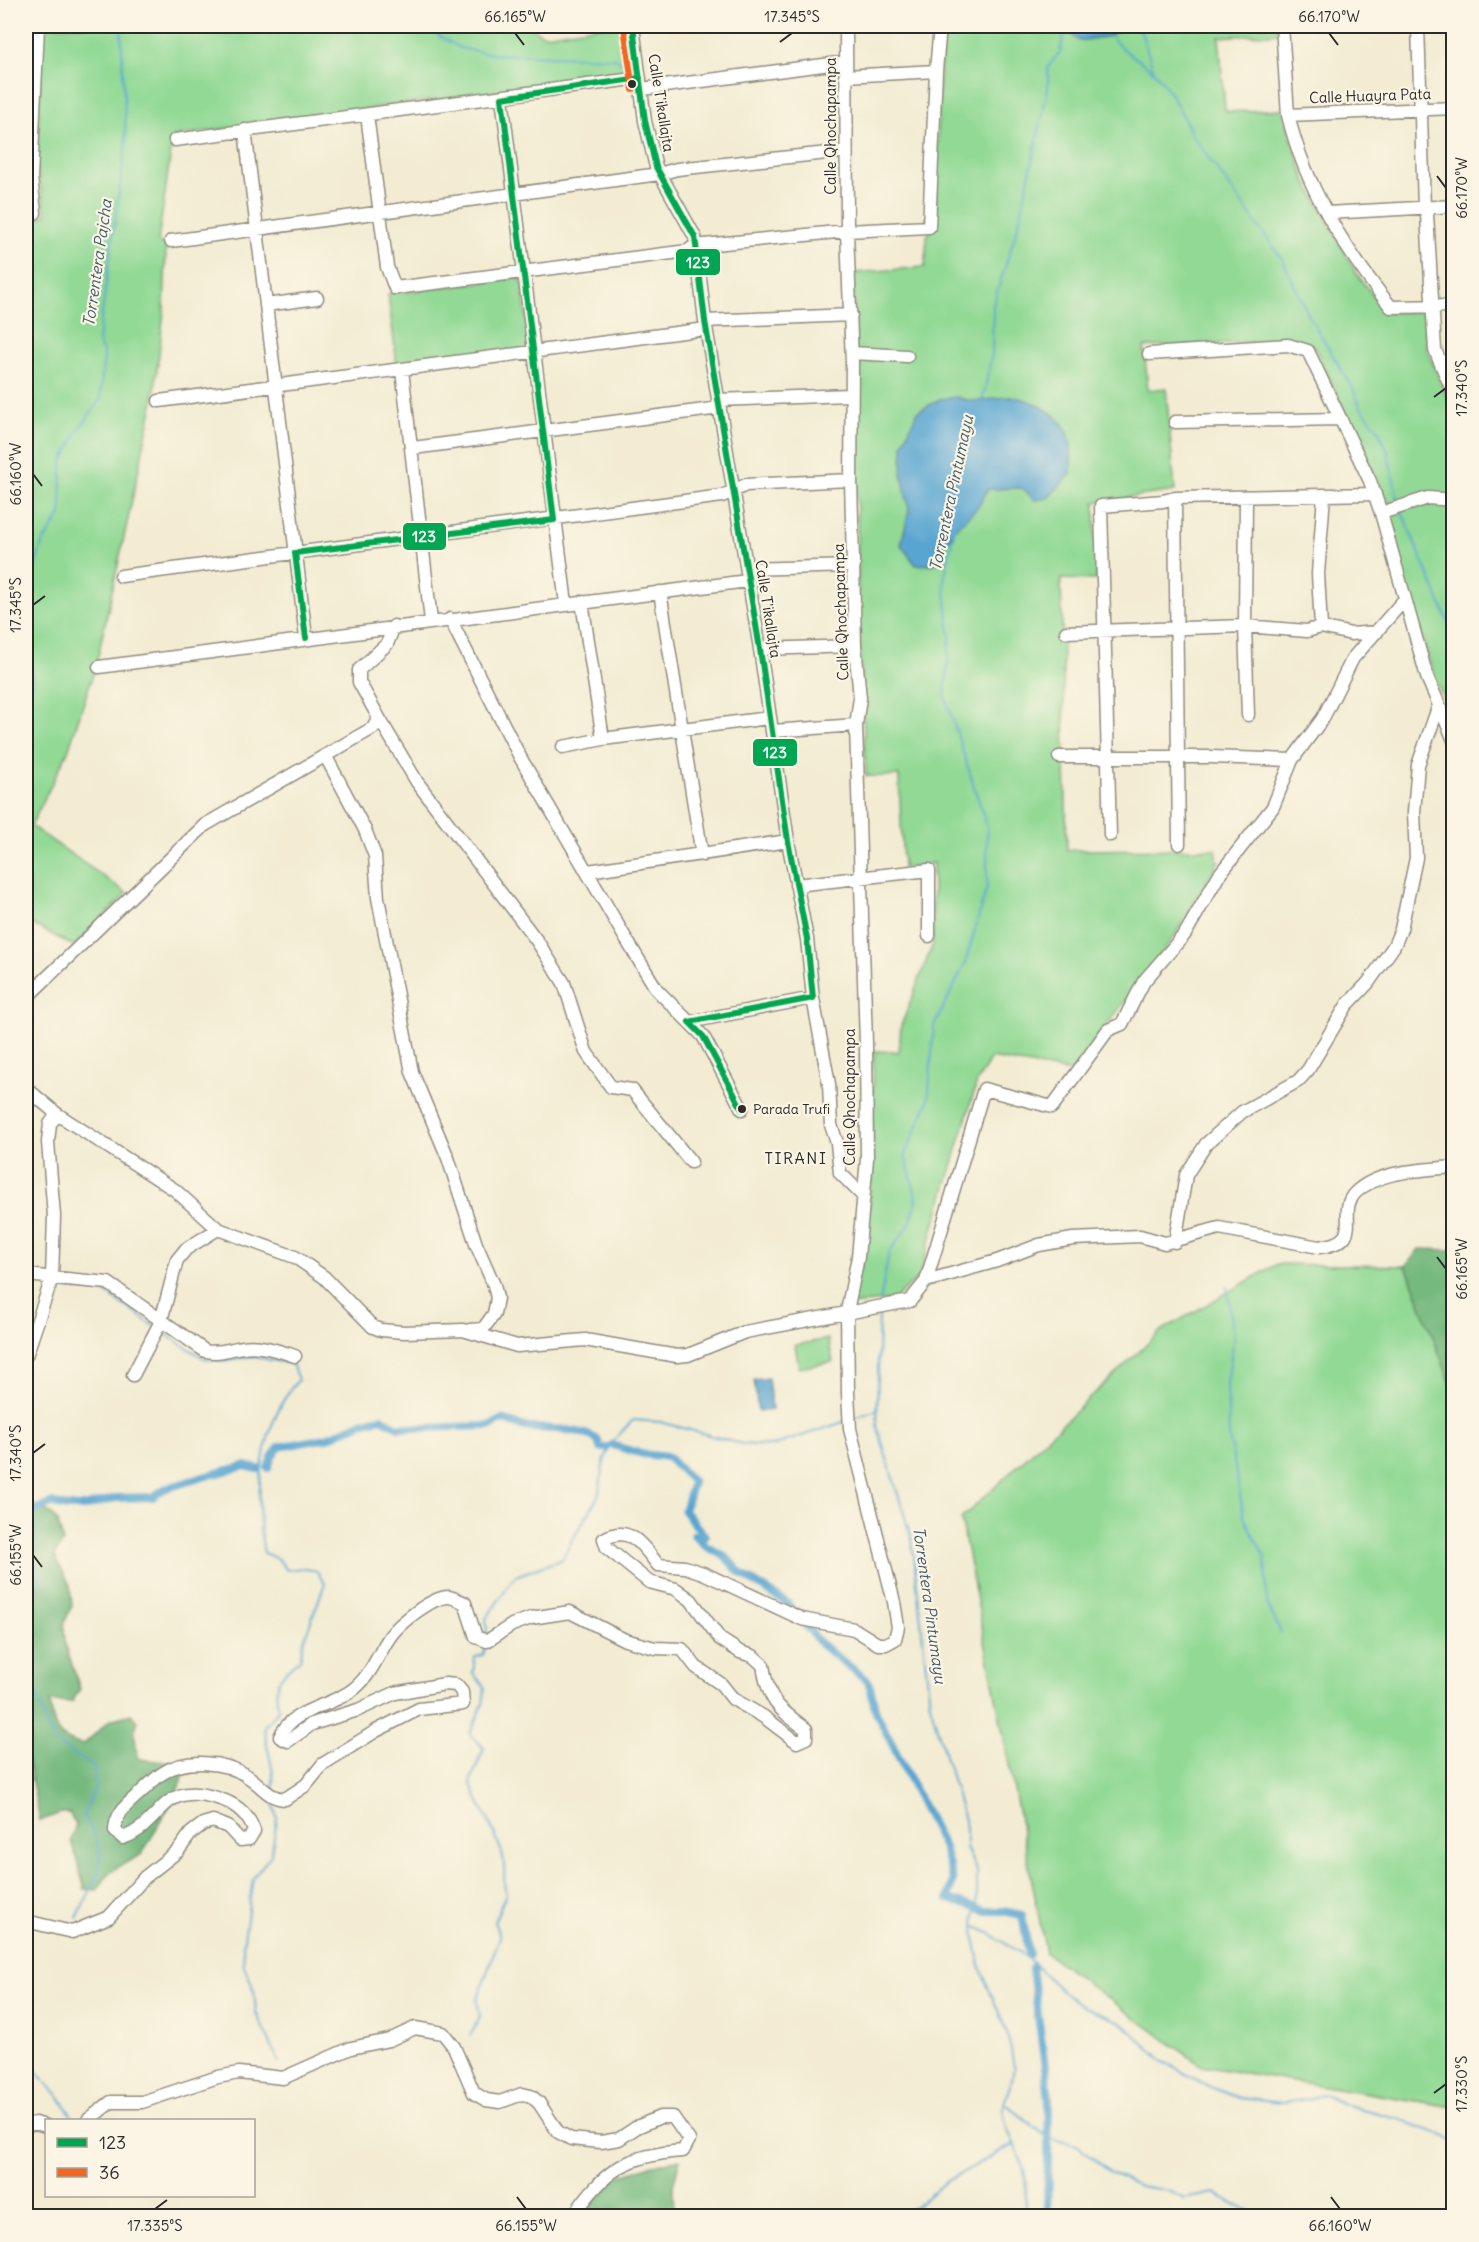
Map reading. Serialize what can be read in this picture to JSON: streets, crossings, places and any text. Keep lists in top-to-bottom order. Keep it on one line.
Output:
{"streets":{"street":["Calle Huayra Pata","Calle T'ikallajta","Calle Qhochapampa"]},"crossings":[["Calle T'ikallajta","Calle Qhochapampa"]],"districts":["TIRANI"],"water":["Torrentera Pajcha","Torrentera Pintumayu"],"places":["Parada Trufi"],"lines":["transit line 123","transit line 36"],"legend":["123","36"],"coordinates":["66.165°W","17.345°S","66.170°W","17.340°S","66.160°W","66.155°W","17.330°S","17.335°S"]}
